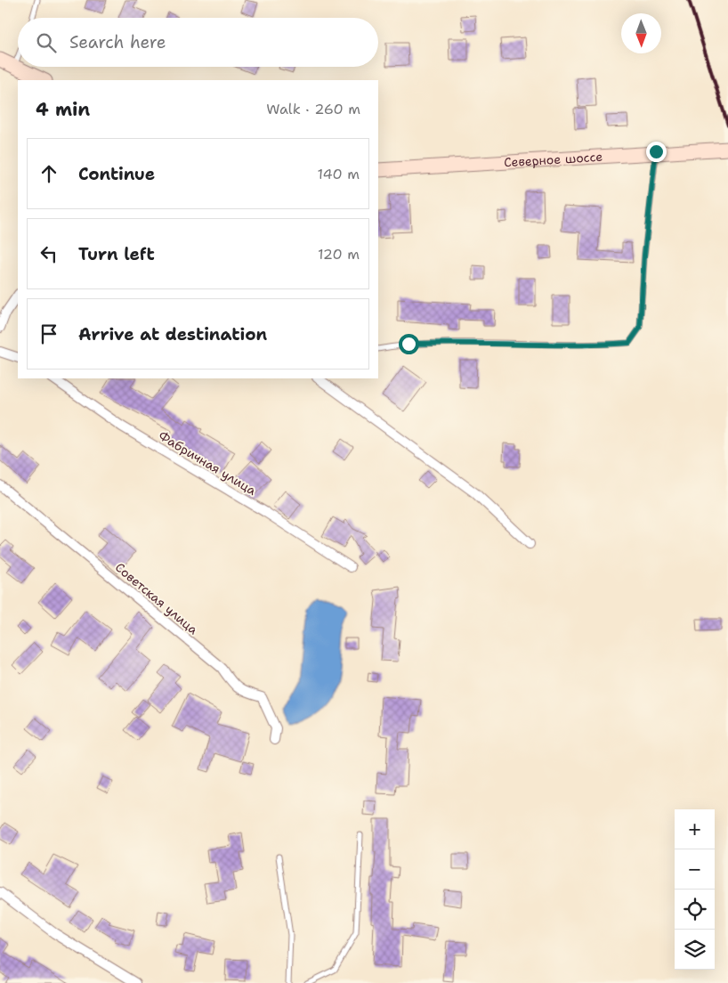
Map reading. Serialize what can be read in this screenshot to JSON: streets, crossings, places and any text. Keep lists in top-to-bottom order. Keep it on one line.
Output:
{"streets":{"main road":["Северное шоссе"],"street":["Фабричная улица","Советская улица"]},"north":"bottom","page":{"search":"Search here","heading":["4 min","Walk · 260 m"],"list":[["Continue","140 m"],["Turn left","120 m"],"Arrive at destination"],"map_buttons":["+","−"]}}
